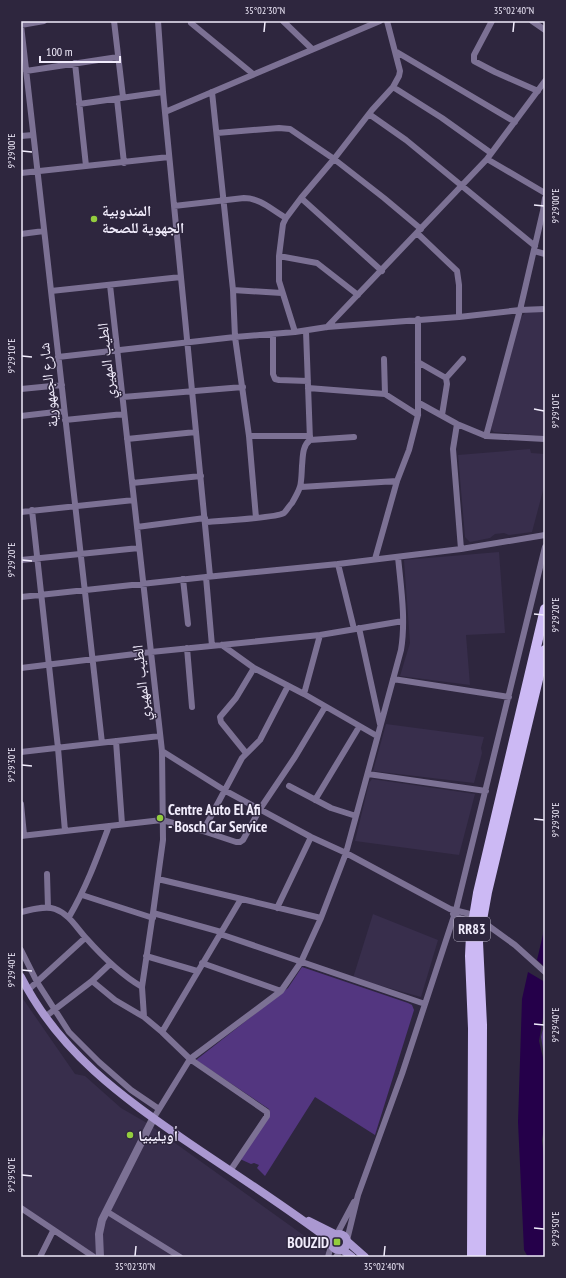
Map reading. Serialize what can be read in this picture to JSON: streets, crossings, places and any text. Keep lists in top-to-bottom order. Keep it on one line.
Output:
{"streets":{"main road":["RR83"],"street":["الطيب المهيري","شارع الجمهورية"]},"places":{"other":["المندوبية الجهوية للصحة","Centre Auto El Afi - Bosch Car Service","أويليبيا"],"transit":["BOUZID"]},"scale_bar":"100 m","coordinates":["35°02'30\"N","35°02'40\"N","9°29'00\"E","9°29'10\"E","9°29'20\"E","9°29'30\"E","9°29'40\"E","9°29'50\"E"]}
